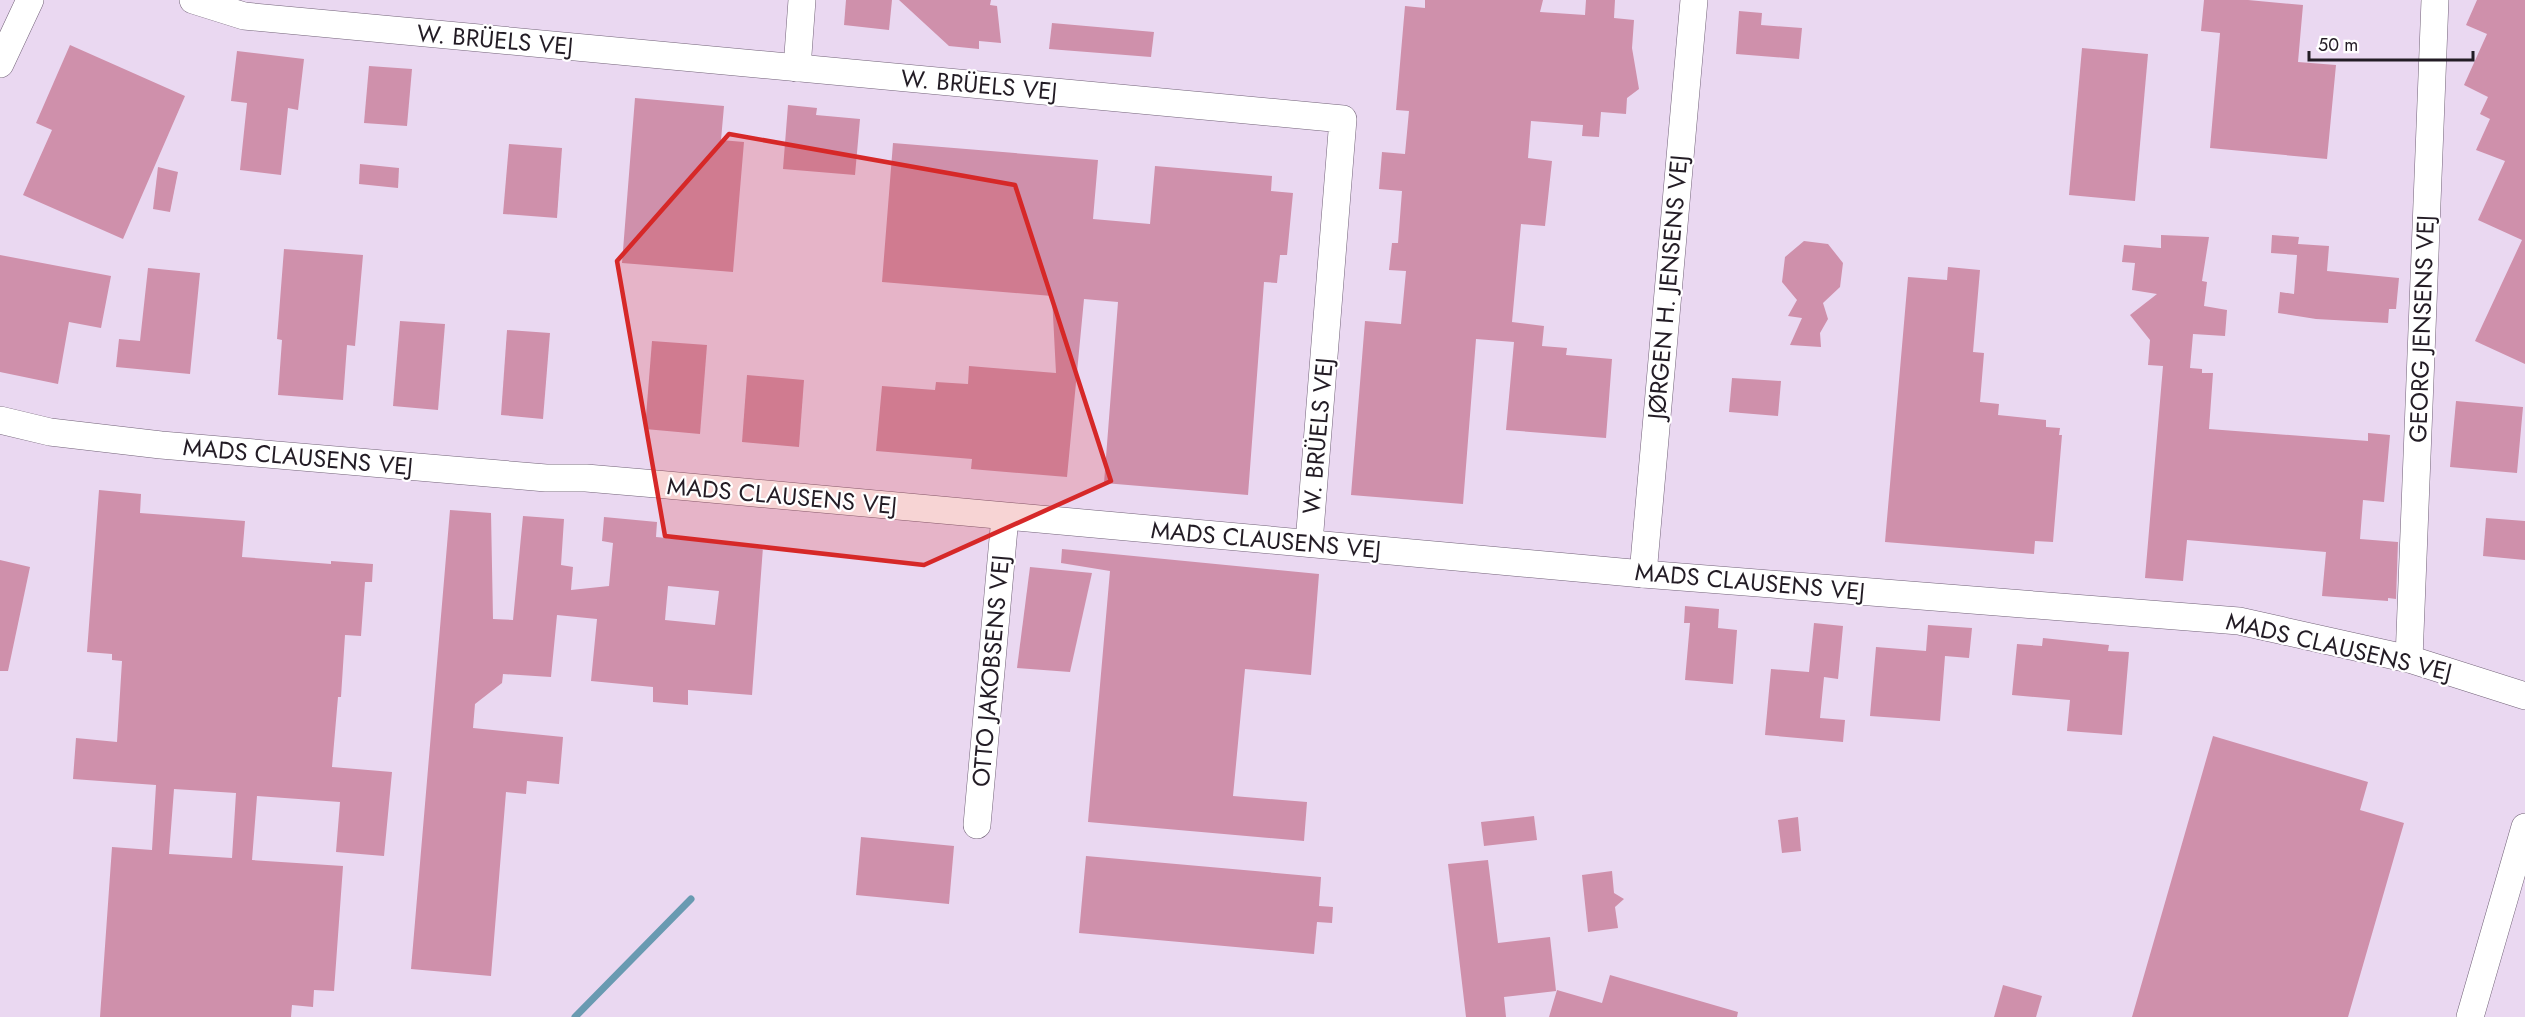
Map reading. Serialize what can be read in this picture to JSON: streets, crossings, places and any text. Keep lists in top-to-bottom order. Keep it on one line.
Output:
{"streets":{"street":["W. BRÜELS VEJ","JØRGEN H. JENSENS VEJ","GEORG JENSENS VEJ","MADS CLAUSENS VEJ","OTTO JAKOBSENS VEJ"]},"crossings":[["W. BRÜELS VEJ","MADS CLAUSENS VEJ"],["JØRGEN H. JENSENS VEJ","MADS CLAUSENS VEJ"],["GEORG JENSENS VEJ","MADS CLAUSENS VEJ"],["MADS CLAUSENS VEJ","OTTO JAKOBSENS VEJ"]],"scale_bar":"50 m"}
